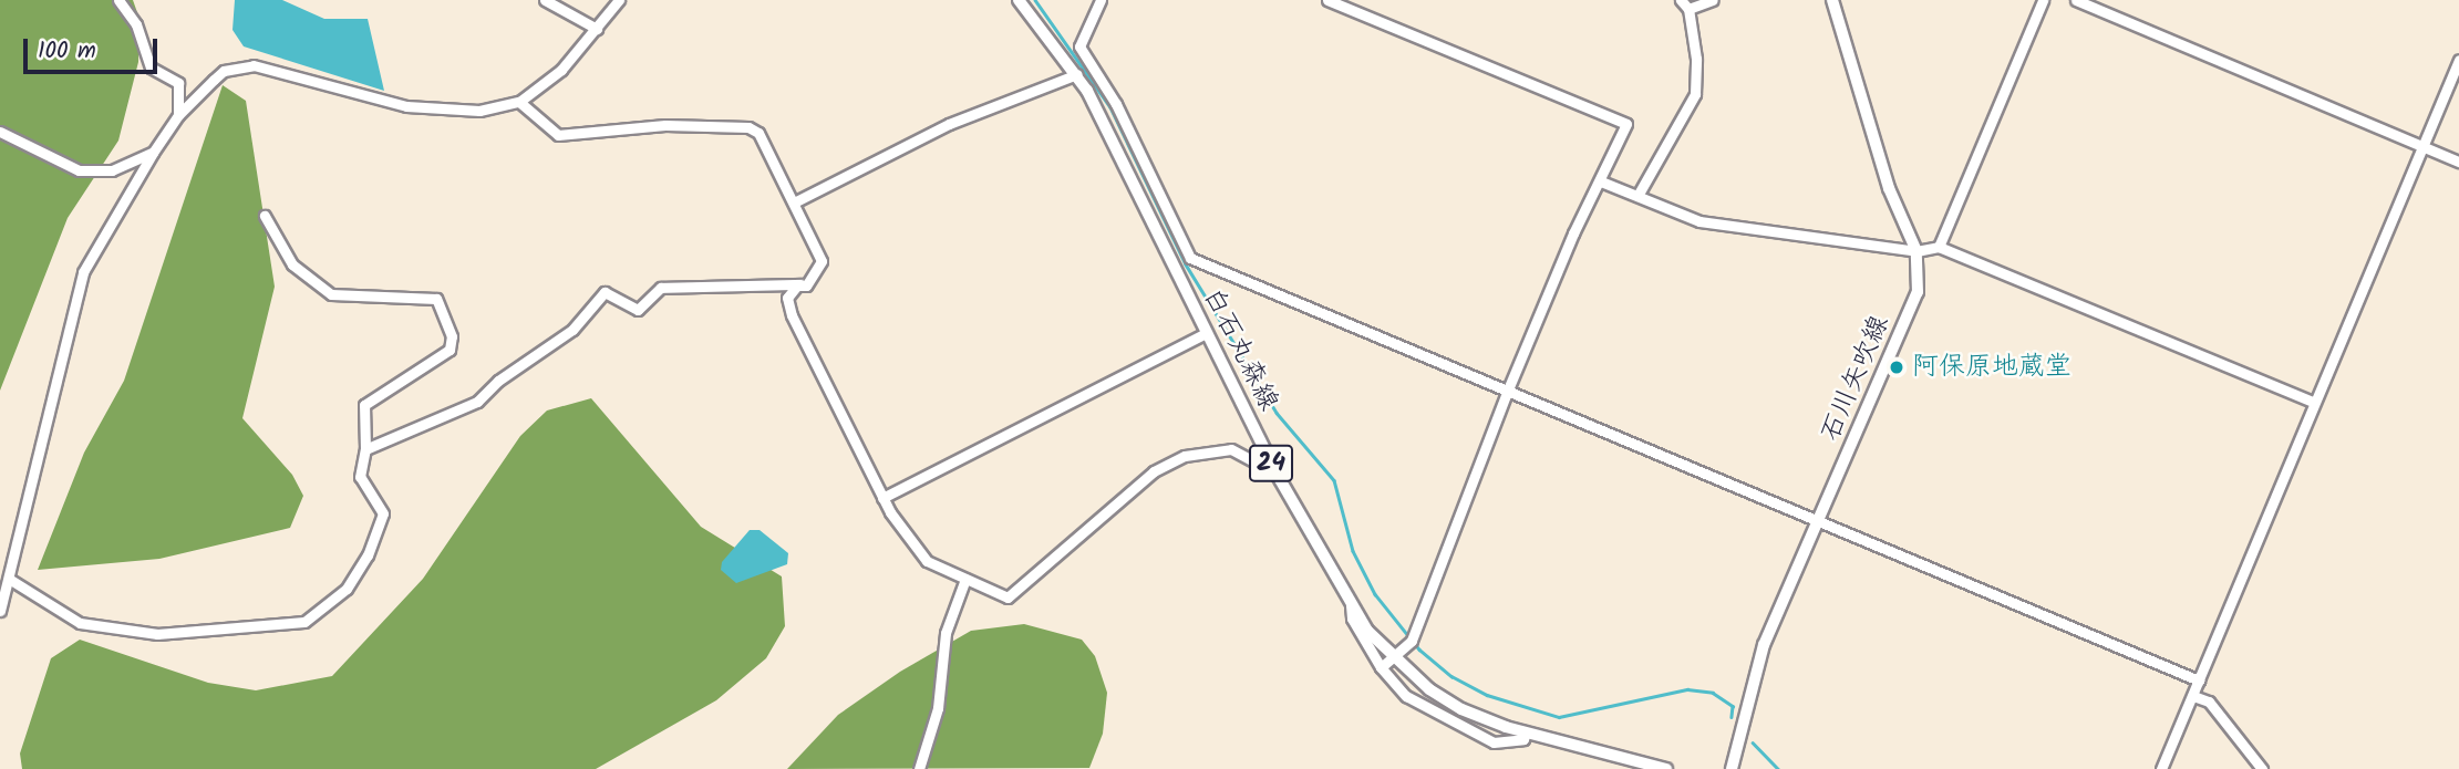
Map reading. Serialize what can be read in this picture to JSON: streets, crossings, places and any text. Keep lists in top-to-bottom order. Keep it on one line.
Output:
{"streets":{"main road":["白石丸森線","石川矢吹線","24"]},"places":["阿保原地蔵堂"],"scale_bar":"100 m"}
